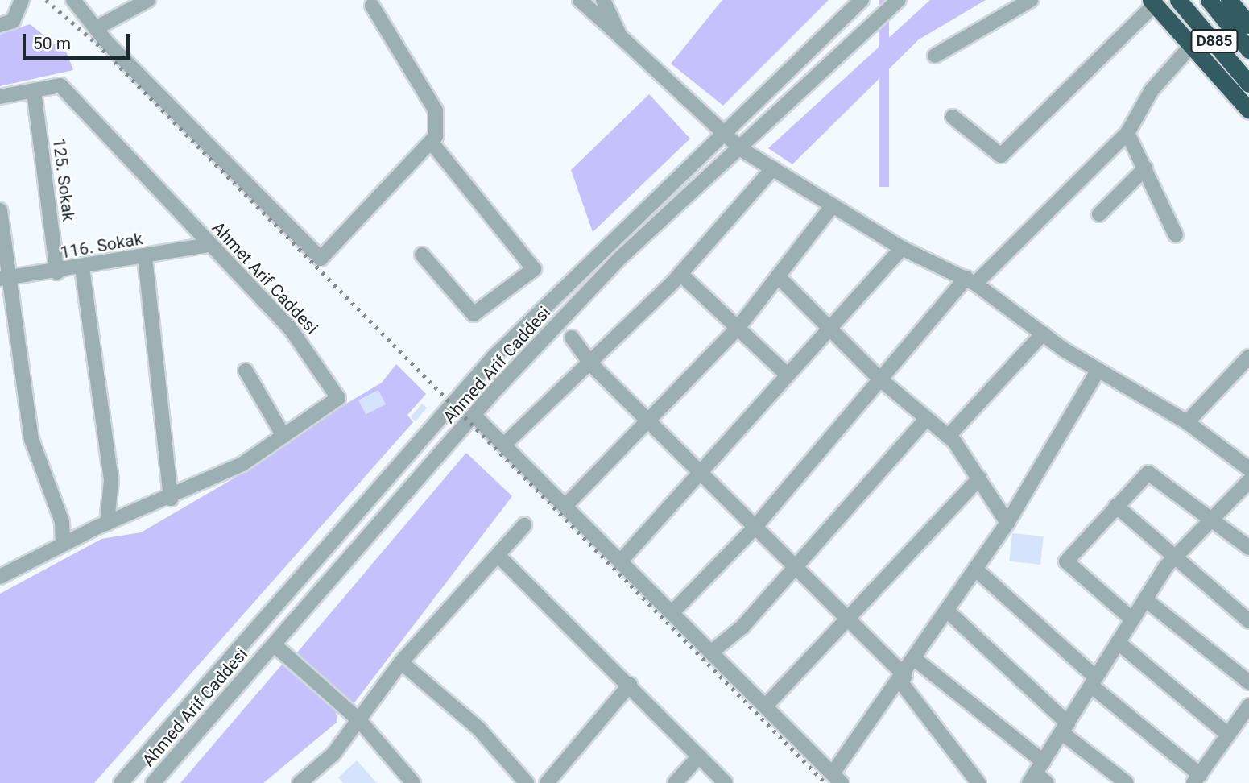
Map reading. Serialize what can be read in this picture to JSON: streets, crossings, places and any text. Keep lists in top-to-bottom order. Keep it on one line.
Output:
{"streets":{"highway":["D885"],"street":["125. Sokak","116. Sokak","Ahmet Arif Caddesi","Ahmed Arif Caddesi"]},"crossings":[["125. Sokak","116. Sokak"],["125. Sokak","Ahmet Arif Caddesi"],["116. Sokak","Ahmet Arif Caddesi"]],"scale_bar":"50 m"}
